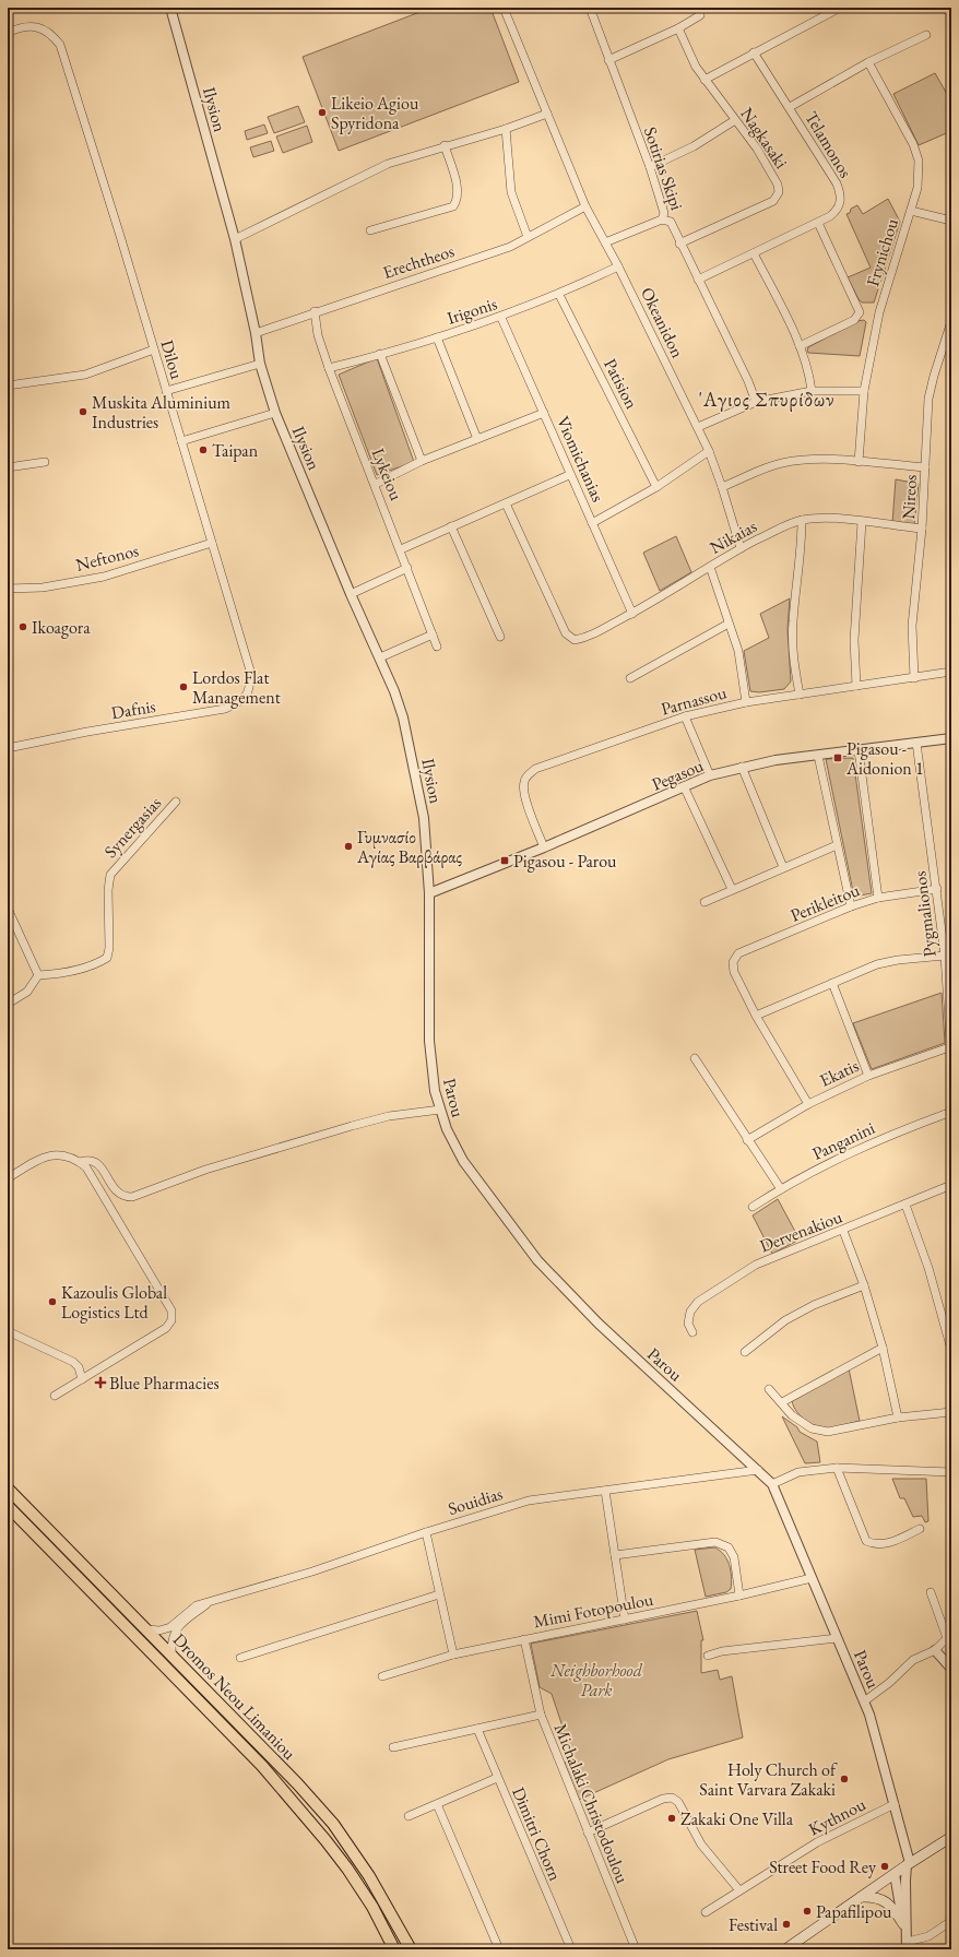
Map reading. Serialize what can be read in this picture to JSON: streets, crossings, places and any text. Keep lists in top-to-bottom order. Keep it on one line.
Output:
{"streets":{"main road":["Dromos Neou Limaniou"],"street":["Ilysion","Nagkasaki","Telamonos","Sotirias Skipi","Frynichou","Erechtheos","Irigonis","Okeanidon","Dilou","Patision","Viomichanias","Lykeiou","Nireos","Nikaias","Neftonos","Parnassou","Dafnis","Pegasou","Synergasias","Perikleitou","Pygmalionos","Ekatis","Parou","Panganini","Dervenakiou","Souidias","Mimi Fotopoulou","Michalaki Christodoulou","Kythnou","Dimitri Chorn"]},"crossings":[["Ilysion","Erechtheos"],["Ilysion","Pegasou"],["Ilysion","Parou"],["Nagkasaki","Sotirias Skipi"],["Telamonos","Sotirias Skipi"],["Erechtheos","Okeanidon"],["Erechtheos","Lykeiou"],["Irigonis","Okeanidon"],["Irigonis","Patision"],["Irigonis","Viomichanias"],["Irigonis","Lykeiou"],["Okeanidon","Nikaias"],["Dilou","Neftonos"],["Dilou","Dafnis"],["Viomichanias","Nikaias"],["Nireos","Nikaias"],["Nireos","Parnassou"],["Parnassou","Pegasou"],["Pegasou","Pygmalionos"],["Pegasou","Parou"],["Perikleitou","Pygmalionos"],["Pygmalionos","Ekatis"],["Parou","Souidias"],["Parou","Mimi Fotopoulou"],["Parou","Kythnou"],["Souidias","Dromos Neou Limaniou"],["Mimi Fotopoulou","Michalaki Christodoulou"]],"districts":["'Αγιος Σπυρίδων"],"parks":["Neighborhood Park"],"places":{"other":["Likeio Agiou Spyridona","Muskita Aluminium Industries","Taipan","Ikoagora","Lordos Flat Management","Γυμνασίο Αγίας Βαρβάρας","Kazoulis Global Logistics Ltd","Holy Church of Saint Varvara Zakaki","Zakaki One Villa","Street Food Rey","Papafilipou","Festival"],"transit":["Pigasou - Aidonion 1","Pigasou - Parou"],"health":["Blue Pharmacies"]}}
